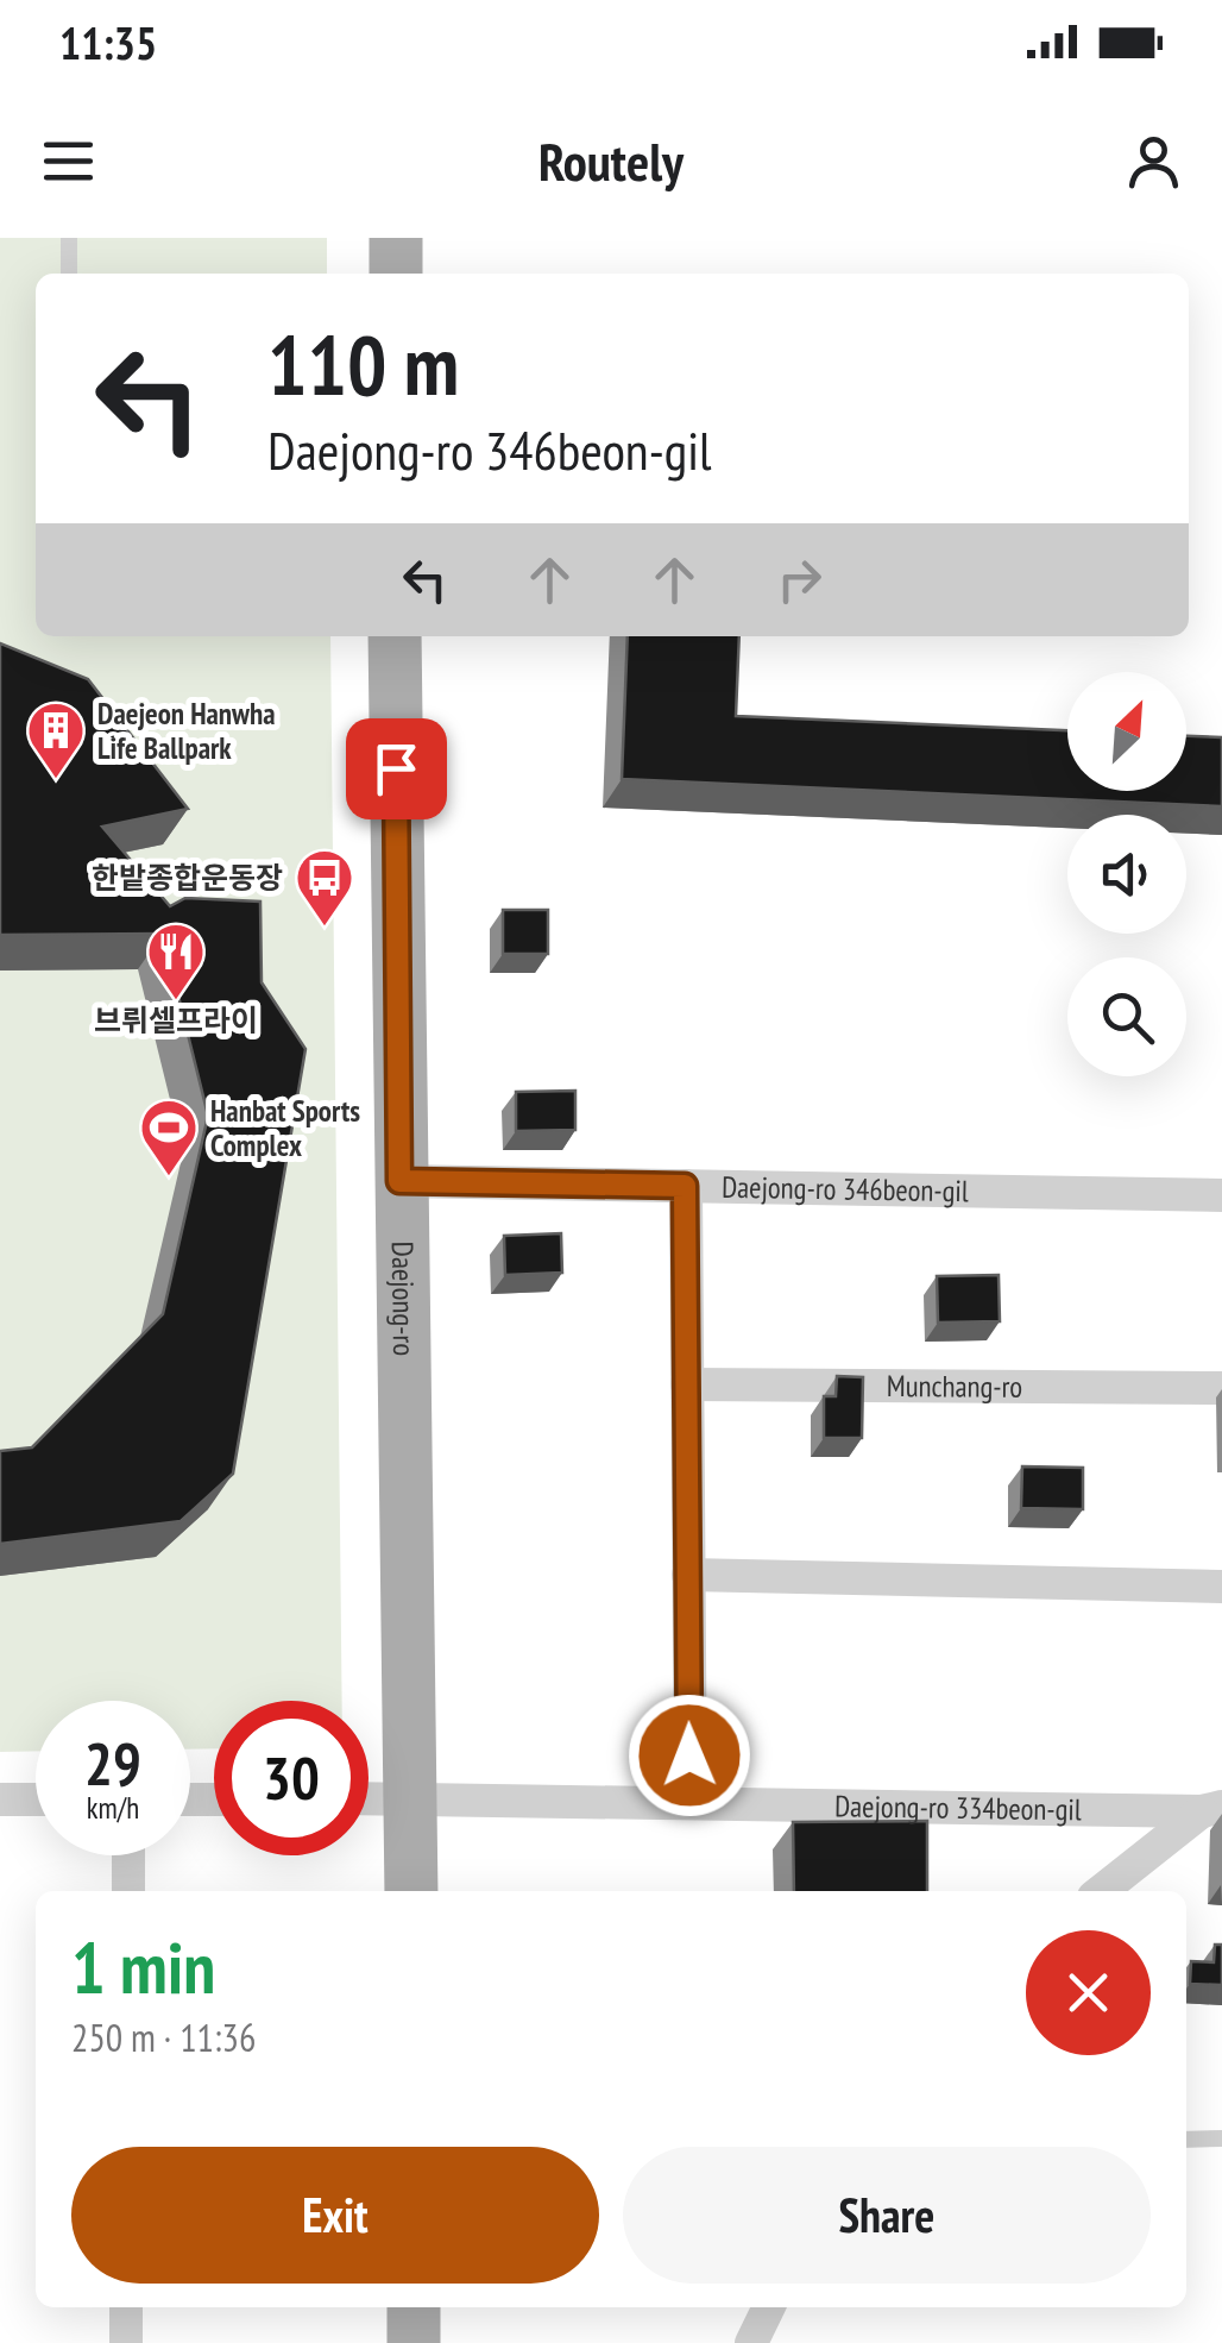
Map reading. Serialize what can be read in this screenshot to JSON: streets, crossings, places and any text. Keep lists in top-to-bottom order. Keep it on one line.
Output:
{"streets":{"main road":["Daejong-ro"],"street":["Daejong-ro 346beon-gil","Munchang-ro","Daejong-ro 334beon-gil"]},"crossings":[["Daejong-ro 346beon-gil","Daejong-ro"],["Daejong-ro","Daejong-ro 334beon-gil"]],"places":{"building":["Daejeon Hanwha Life Ballpark"],"bus stop":["한밭종합운동장"],"restaurant":["브뤼셀프라이"],"sports":["Hanbat Sports Complex"]},"north":"top right","page":{"status":"11:35","header":"Routely","turn":["110 m","Daejong-ro 346beon-gil"],"speed":"29 km/h","limit":"30","heading":["1 min","250 m · 11:36"],"buttons":["Exit","Share"]}}
